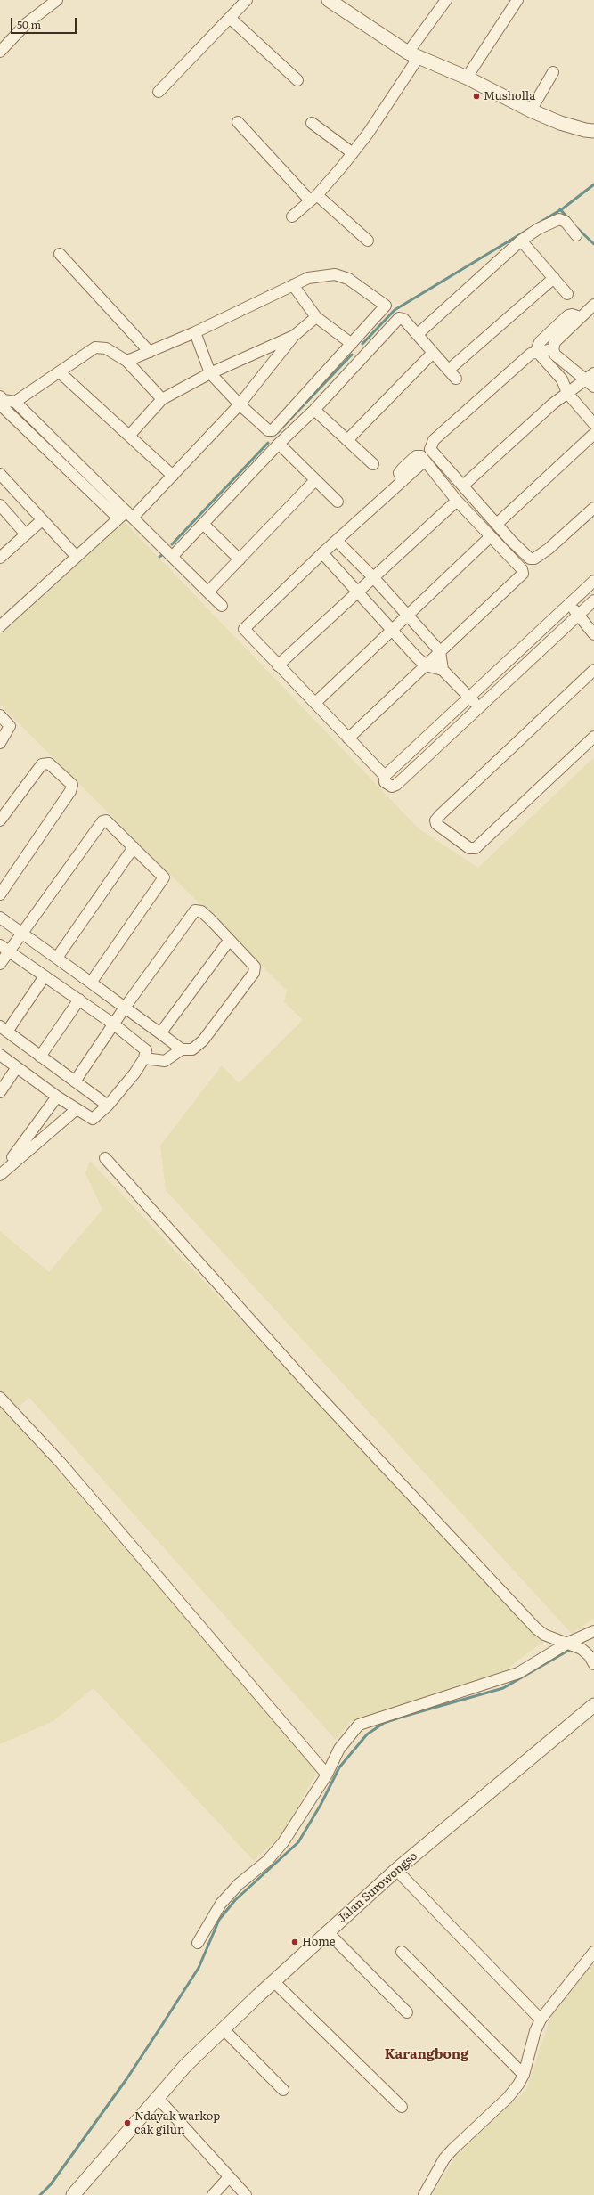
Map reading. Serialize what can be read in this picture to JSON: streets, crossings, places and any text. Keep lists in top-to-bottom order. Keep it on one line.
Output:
{"streets":{"street":["Jalan Surowongso"]},"districts":["Karangbong"],"places":["Musholla","Home","Ndayak warkop cak gilun"],"scale_bar":"50 m"}
